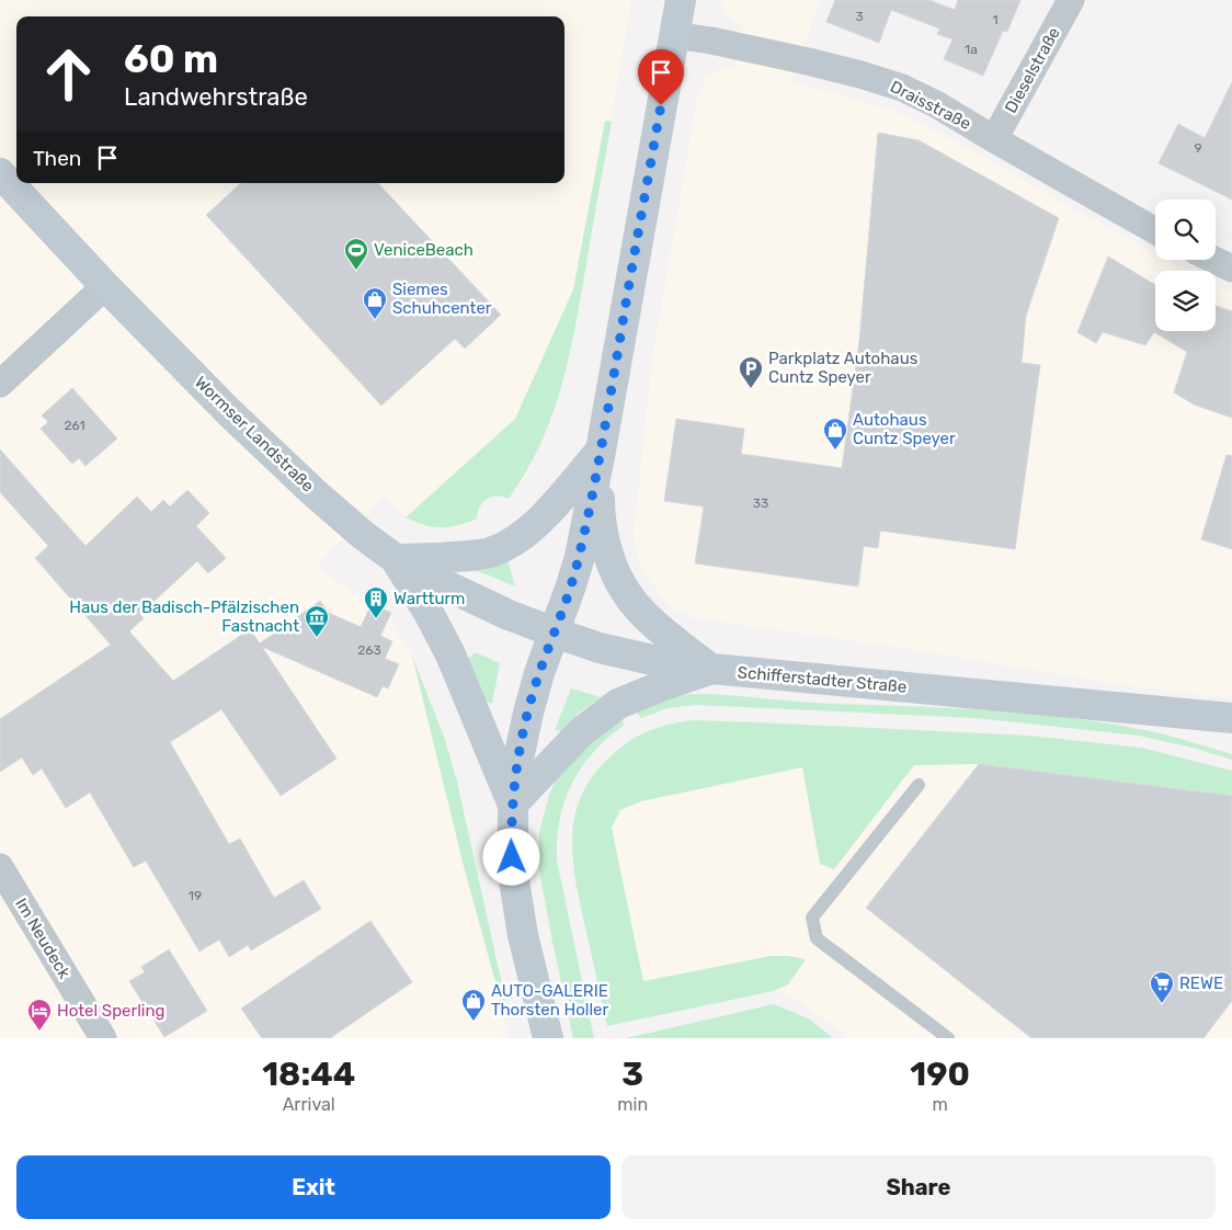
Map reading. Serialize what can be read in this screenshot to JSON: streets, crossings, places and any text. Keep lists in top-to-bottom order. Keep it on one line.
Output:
{"streets":{"main road":["Wormser Landstraße","Schifferstadter Straße"],"street":["Dieselstraße","Draisstraße","Im Neudeck"]},"crossings":[["Dieselstraße","Draisstraße"],["Wormser Landstraße","Schifferstadter Straße"]],"places":{"sports":["VeniceBeach"],"shop":["Siemes Schuhcenter","Autohaus Cuntz Speyer","AUTO-GALERIE Thorsten Holler"],"parking":["Parkplatz Autohaus Cuntz Speyer"],"building":["Wartturm"],"museum":["Haus der Badisch-Pfälzischen Fastnacht"],"supermarket":["REWE"],"hotel":["Hotel Sperling"]},"house_numbers":["3","1","1a","9","261","33","263","19"],"page":{"turn":["60 m","Landwehrstraße"],"then":"Then","eta":["18:44","Arrival","3","min","190","m"],"buttons":["Exit","Share"]}}
